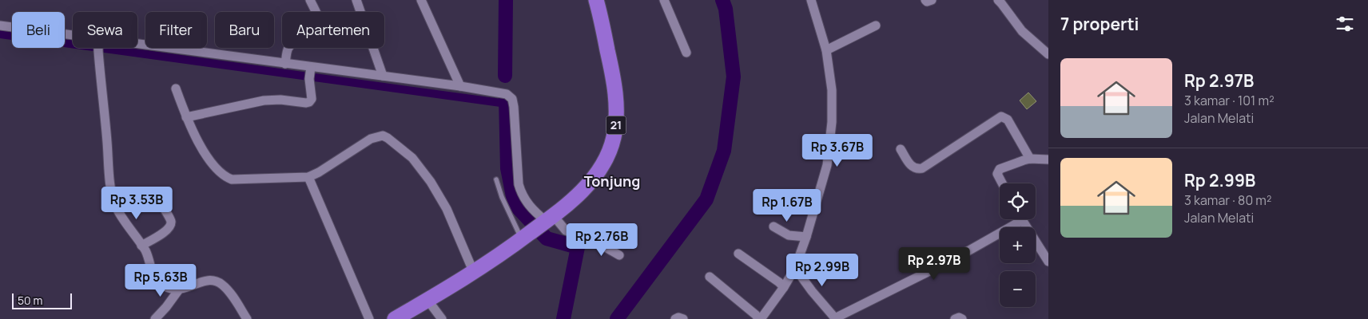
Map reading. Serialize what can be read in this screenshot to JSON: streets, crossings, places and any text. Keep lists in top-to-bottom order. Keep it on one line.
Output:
{"streets":{"highway":["21"]},"districts":["Tonjung"],"scale_bar":"50 m","page":{"heading":"7 properti","chip":["Beli","Sewa","Filter","Baru","Apartemen"],"list":[{"name":"Rp 2.97B","note":"3 kamar · 101 m² · Jalan Melati"},{"name":"Rp 2.99B","note":"3 kamar · 80 m² · Jalan Melati"}],"price":["Rp 3.67B","Rp 3.53B","Rp 1.67B","Rp 2.76B","Rp 2.97B","Rp 2.99B","Rp 5.63B"],"map_buttons":["+","−"],"scale":"50 m"}}
